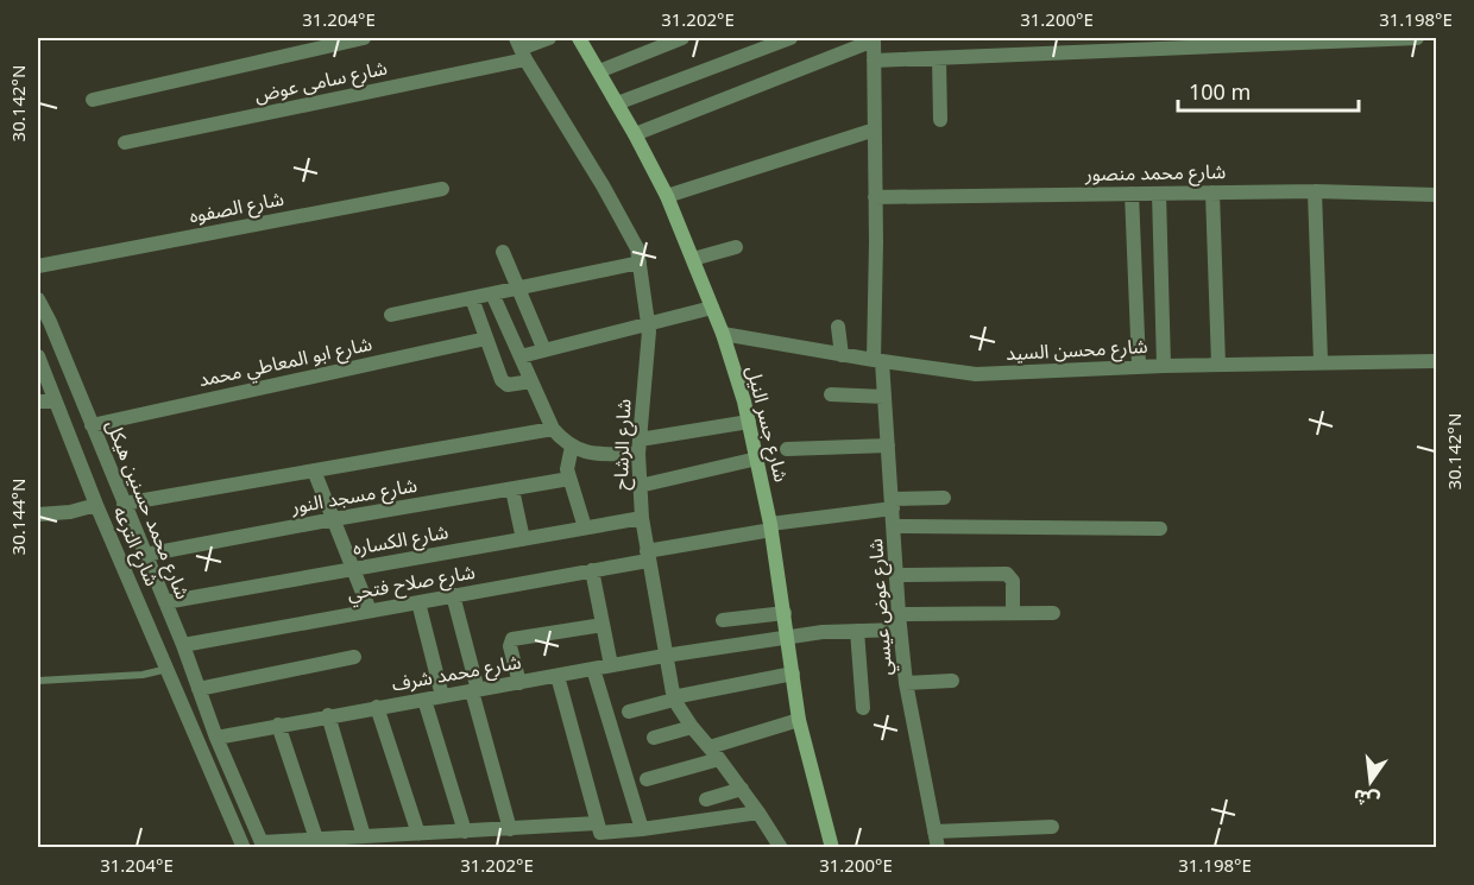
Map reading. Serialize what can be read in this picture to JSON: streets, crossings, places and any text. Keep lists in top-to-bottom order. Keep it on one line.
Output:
{"streets":{"street":["شارع سامى عوض","شارع محمد منصور","شارع الصفوه","شارع محسن السيد","شارع ابو المعاطي محمد","شارع جسر النيل","شارع الرشاح","شارع مسجد النور","شارع محمد حسنين هيكل","شارع الكساره","شارع الترعه","شارع صلاح فتحي","شارع عوض عيسي","شارع محمد شرف"]},"crossings":[["شارع سامى عوض","شارع الرشاح"],["شارع محمد منصور","شارع عوض عيسي"],["شارع محسن السيد","شارع جسر النيل"],["شارع محسن السيد","شارع عوض عيسي"],["شارع ابو المعاطي محمد","شارع محمد حسنين هيكل"],["شارع جسر النيل","شارع صلاح فتحي"],["شارع جسر النيل","شارع محمد شرف"],["شارع الرشاح","شارع الكساره"],["شارع الرشاح","شارع صلاح فتحي"],["شارع الرشاح","شارع محمد شرف"],["شارع مسجد النور","شارع محمد حسنين هيكل"],["شارع محمد حسنين هيكل","شارع الكساره"],["شارع محمد حسنين هيكل","شارع صلاح فتحي"],["شارع محمد حسنين هيكل","شارع محمد شرف"],["شارع صلاح فتحي","شارع عوض عيسي"],["شارع عوض عيسي","شارع محمد شرف"]],"scale_bar":"100 m","north":"bottom","coordinates":["31.204°E","31.202°E","31.200°E","31.198°E","30.142°N","30.144°N"]}
